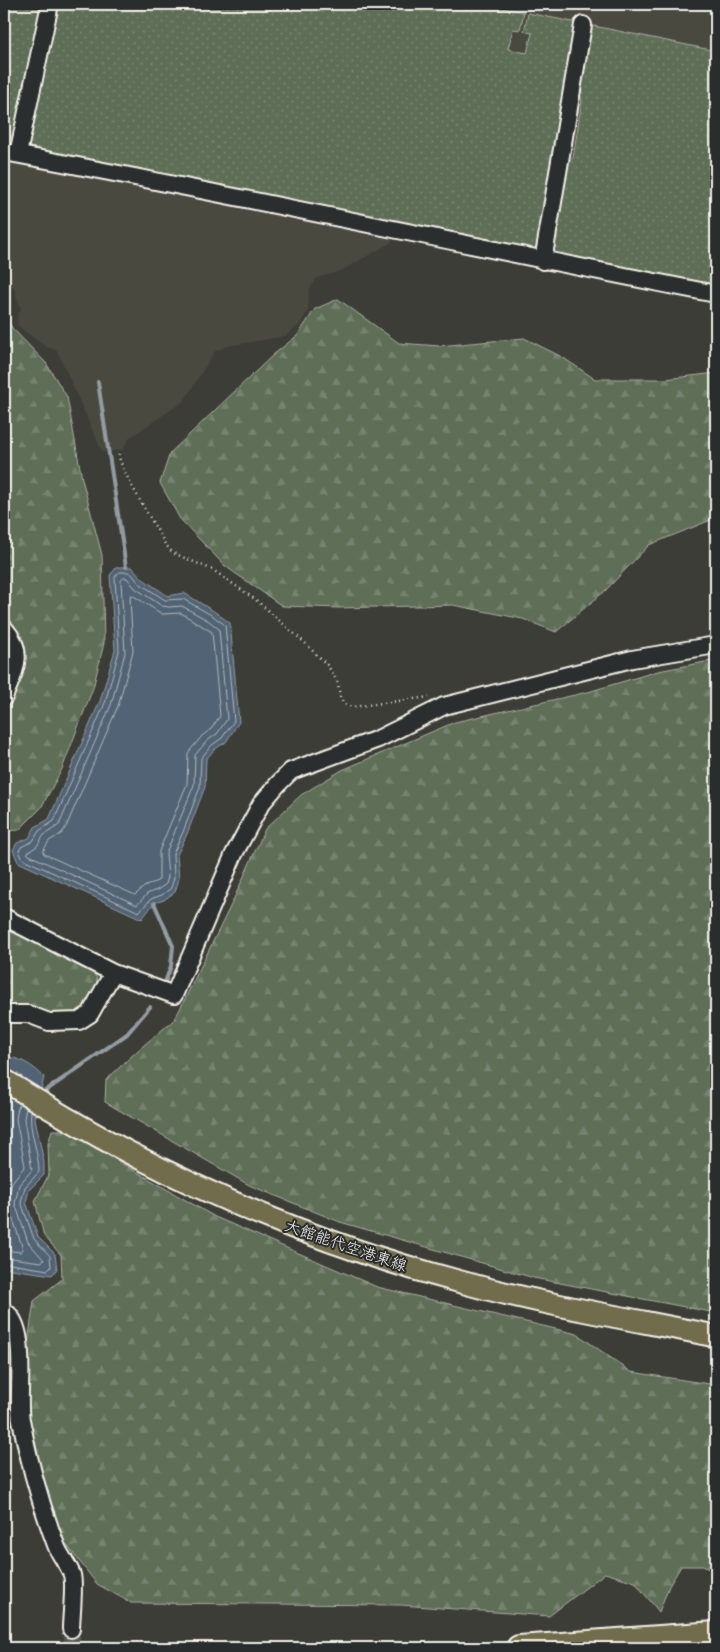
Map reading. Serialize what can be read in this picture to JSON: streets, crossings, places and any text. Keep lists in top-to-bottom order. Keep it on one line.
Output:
{"streets":{"main road":["大館能代空港東線"]}}
